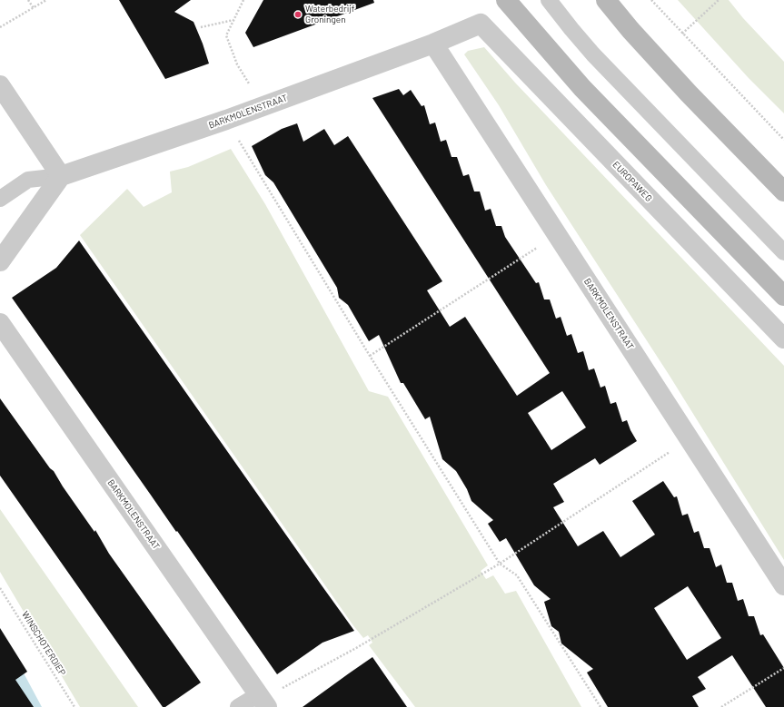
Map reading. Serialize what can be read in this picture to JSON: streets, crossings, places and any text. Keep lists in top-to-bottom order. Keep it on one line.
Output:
{"streets":{"street":["BARKMOLENSTRAAT","EUROPAWEG"],"path":["WINSCHOTERDIEP"]},"crossings":[["BARKMOLENSTRAAT","EUROPAWEG"]],"places":["Waterbedrijf Groningen"]}
